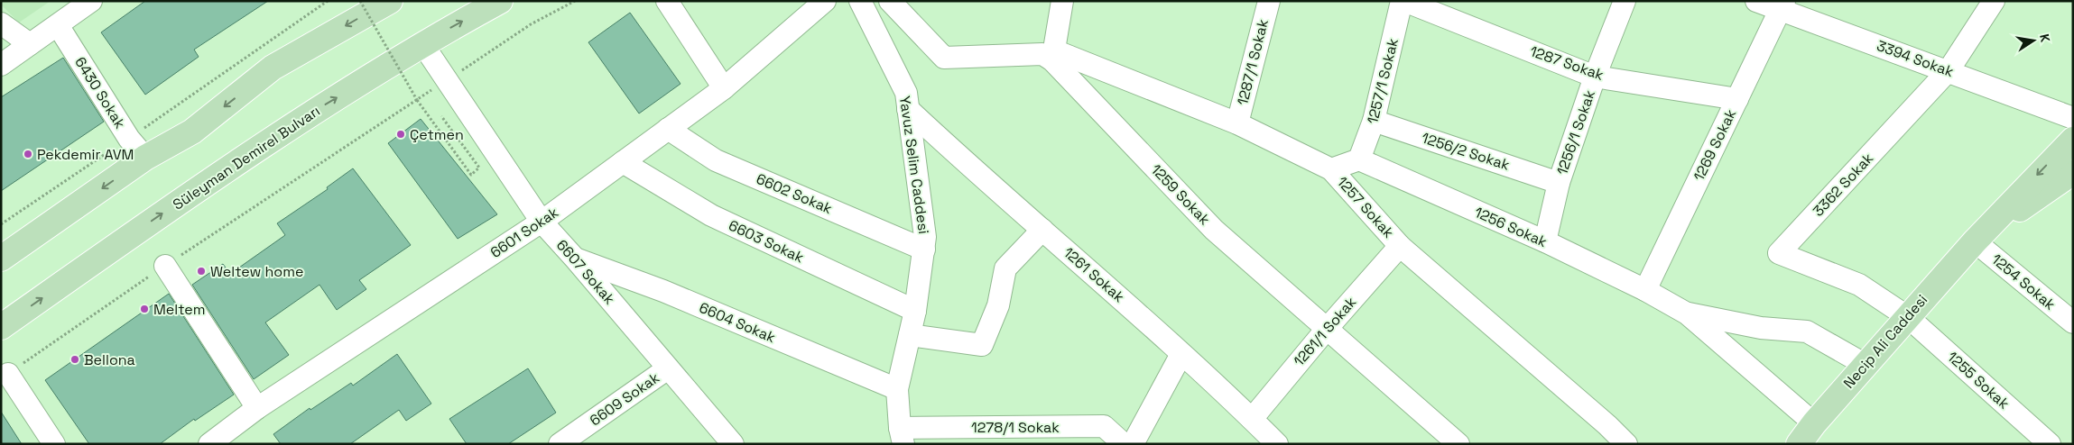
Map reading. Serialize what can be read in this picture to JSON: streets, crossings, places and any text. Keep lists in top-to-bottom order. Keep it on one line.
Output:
{"streets":{"main road":["Süleyman Demirel Bulvarı","Necip Ali Caddesi"],"street":["3394 Sokak","1287/1 Sokak","1287 Sokak","1257/1 Sokak","6430 Sokak","1256/1 Sokak","1269 Sokak","1256/2 Sokak","Yavuz Selim Caddesi","3362 Sokak","6602 Sokak","1259 Sokak","1257 Sokak","1256 Sokak","6601 Sokak","6603 Sokak","6607 Sokak","1261 Sokak","1254 Sokak","6604 Sokak","1261/1 Sokak","1255 Sokak","6609 Sokak","1278/1 Sokak"]},"crossings":[["3394 Sokak","1269 Sokak"],["3394 Sokak","3362 Sokak"],["1287/1 Sokak","1257 Sokak"],["1287 Sokak","1257/1 Sokak"],["1287 Sokak","1256/1 Sokak"],["1287 Sokak","1269 Sokak"],["1257/1 Sokak","1256/2 Sokak"],["1257/1 Sokak","1256 Sokak"],["1256/1 Sokak","1256/2 Sokak"],["1256/1 Sokak","1256 Sokak"],["1269 Sokak","1256 Sokak"],["Süleyman Demirel Bulvarı","6607 Sokak"],["Yavuz Selim Caddesi","6602 Sokak"],["Yavuz Selim Caddesi","6603 Sokak"],["Yavuz Selim Caddesi","1261 Sokak"],["Yavuz Selim Caddesi","6604 Sokak"],["Yavuz Selim Caddesi","1278/1 Sokak"],["3362 Sokak","Necip Ali Caddesi"],["3362 Sokak","1255 Sokak"],["6602 Sokak","6601 Sokak"],["1259 Sokak","1257 Sokak"],["1259 Sokak","1261/1 Sokak"],["1257 Sokak","1261/1 Sokak"],["1256 Sokak","Necip Ali Caddesi"],["6601 Sokak","6603 Sokak"],["6601 Sokak","6607 Sokak"],["6607 Sokak","6604 Sokak"],["6607 Sokak","6609 Sokak"],["1261 Sokak","1261/1 Sokak"],["1254 Sokak","Necip Ali Caddesi"],["Necip Ali Caddesi","1255 Sokak"]],"places":["Çetmen","Pekdemir AVM","Weltew home","Meltem","Bellona"],"north":"right"}
